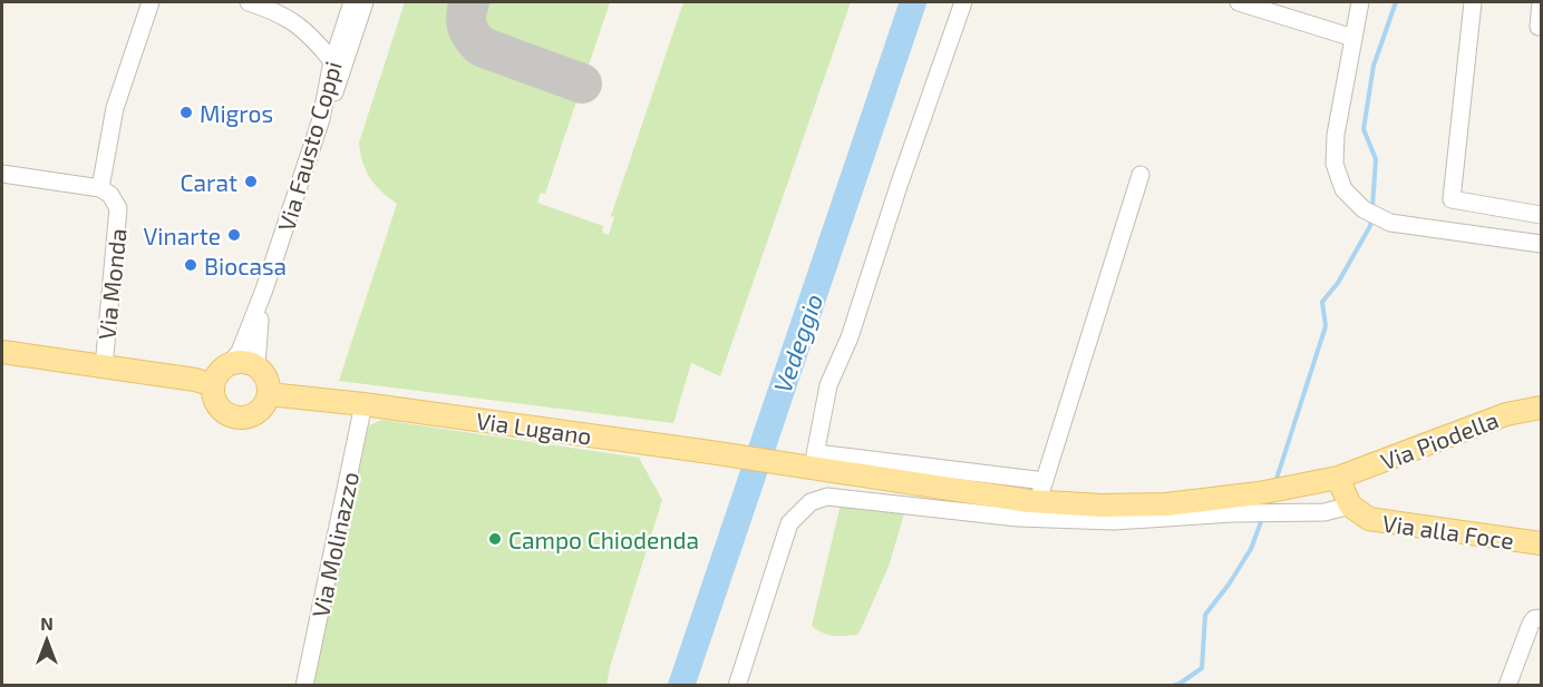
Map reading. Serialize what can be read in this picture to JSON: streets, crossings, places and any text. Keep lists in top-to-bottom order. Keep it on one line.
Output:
{"streets":{"main road":["Via Lugano","Via Piodella","Via alla Foce"],"street":["Via Fausto Coppi","Via Monda","Via Molinazzo"]},"crossings":[["Via Fausto Coppi","Via Lugano"],["Via Lugano","Via Piodella"],["Via Lugano","Via Molinazzo"],["Via Piodella","Via alla Foce"]],"water":["Vedeggio"],"places":["Migros","Carat","Vinarte","Biocasa","Campo Chiodenda"],"north":"top"}
